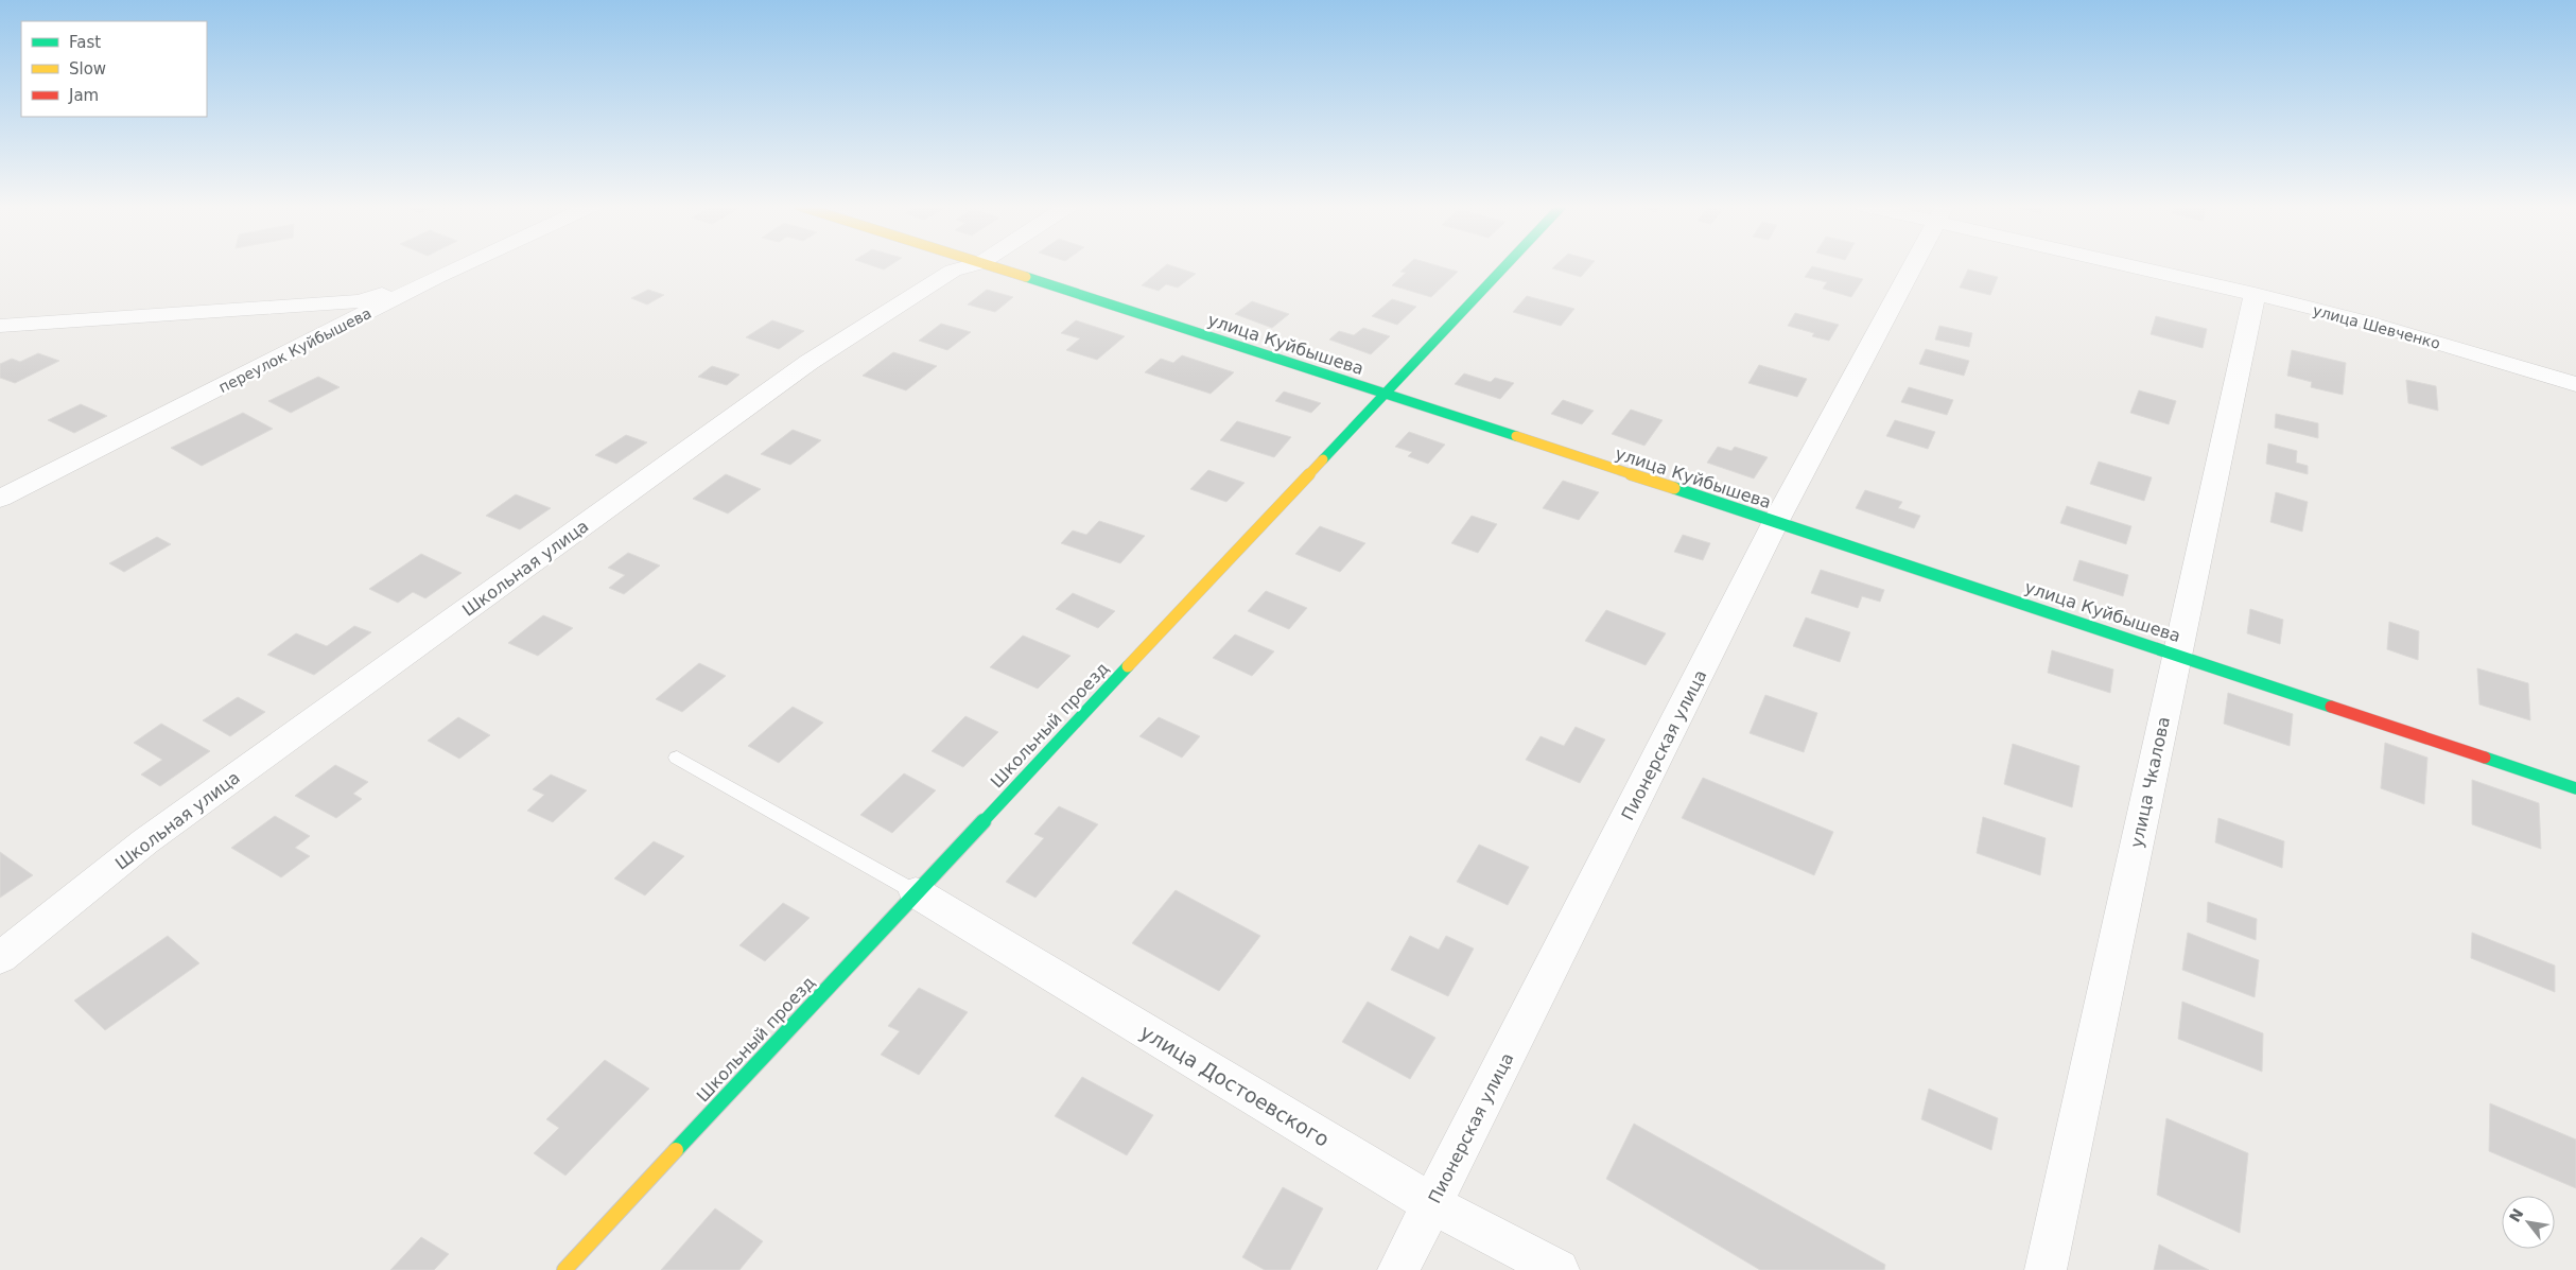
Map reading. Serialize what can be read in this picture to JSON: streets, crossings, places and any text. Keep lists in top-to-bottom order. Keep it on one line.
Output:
{"streets":{"street":["улица Шевченко","улица Куйбышева","переулок Куйбышева","Школьная улица","Школьный проезд","Пионерская улица","улица Чкалова","улица Достоевского"]},"crossings":[["улица Шевченко","улица Чкалова"],["улица Куйбышева","Школьный проезд"],["улица Куйбышева","Пионерская улица"],["улица Куйбышева","улица Чкалова"],["Школьный проезд","улица Достоевского"],["Пионерская улица","улица Достоевского"]],"legend":["Fast","Slow","Jam"],"north":"top left"}
